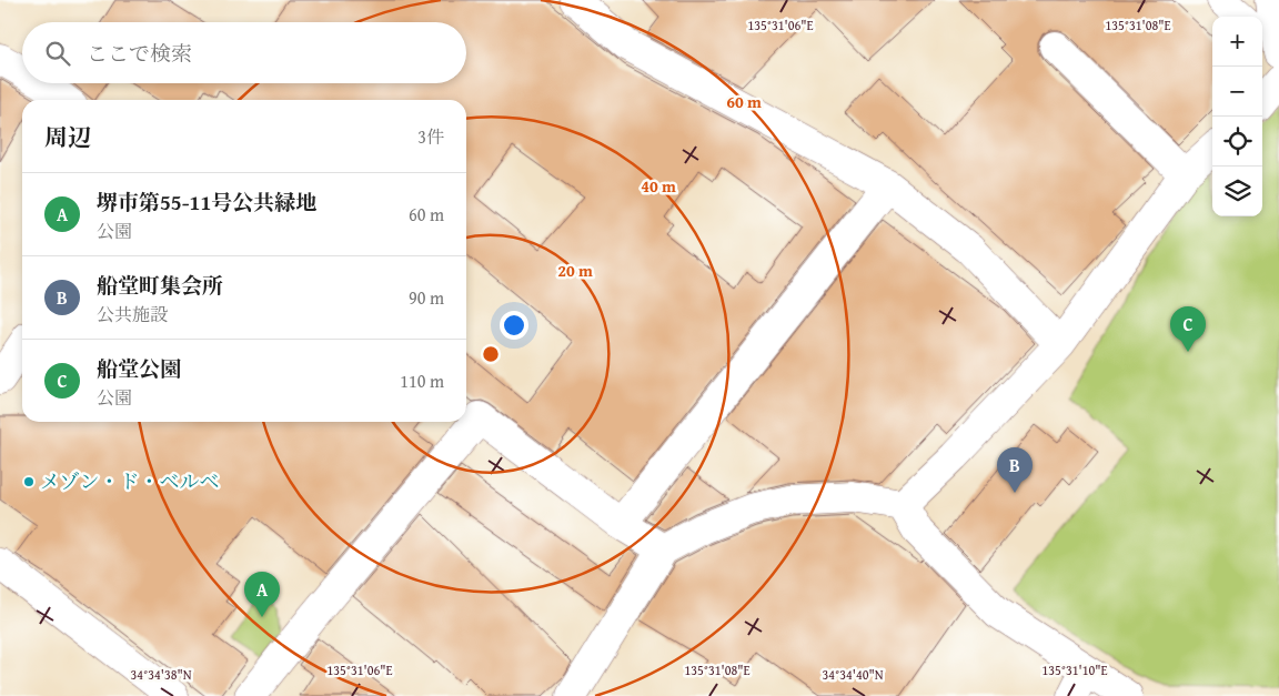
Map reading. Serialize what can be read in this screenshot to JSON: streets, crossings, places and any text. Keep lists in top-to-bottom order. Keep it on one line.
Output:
{"places":["メゾン・ド・ベルベ"],"page":{"map_buttons":["+","−"],"search":"ここで検索","heading":["周辺","3件"],"list":[{"mark":"A","name":"堺市第55-11号公共緑地","note":"公園","value":"60 m"},{"mark":"B","name":"船堂町集会所","note":"公共施設","value":"90 m"},{"mark":"C","name":"船堂公園","note":"公園","value":"110 m"}],"pins":["C","B","A"]},"coordinates":["135°31'06\"E","135°31'08\"E","135°31'10\"E","34°34'38\"N","34°34'40\"N"],"rings":["60 m","40 m","20 m"]}
